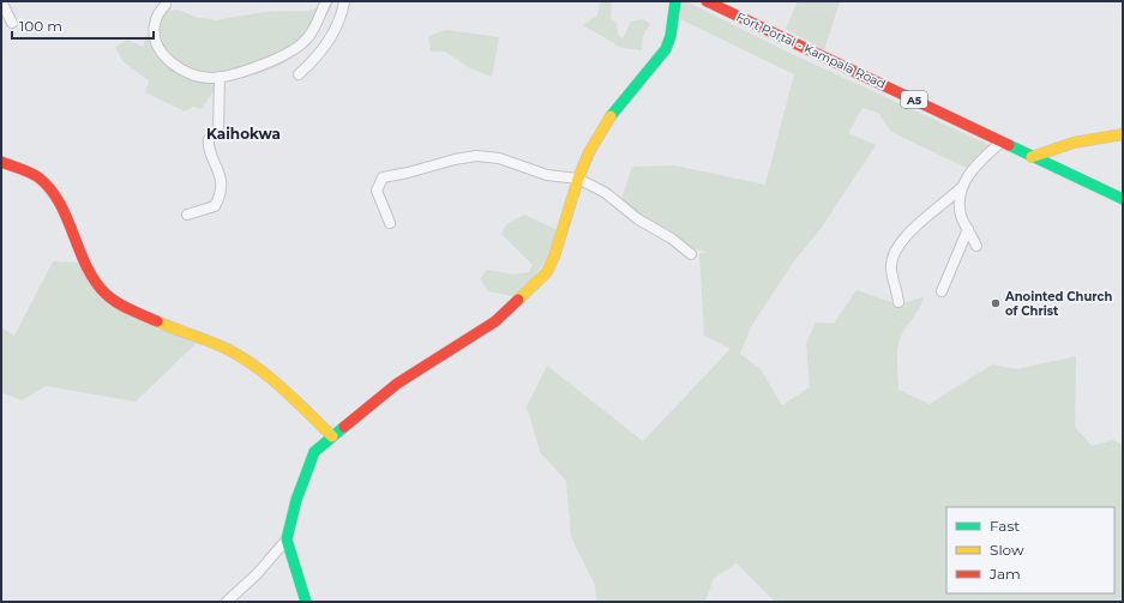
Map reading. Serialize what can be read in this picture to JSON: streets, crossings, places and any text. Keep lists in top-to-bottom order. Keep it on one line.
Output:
{"streets":{"main road":["Fort Portal - Kampala Road","A5"]},"districts":["Kaihokwa"],"places":["Anointed Church of Christ"],"legend":["Fast","Slow","Jam"],"scale_bar":"100 m"}
